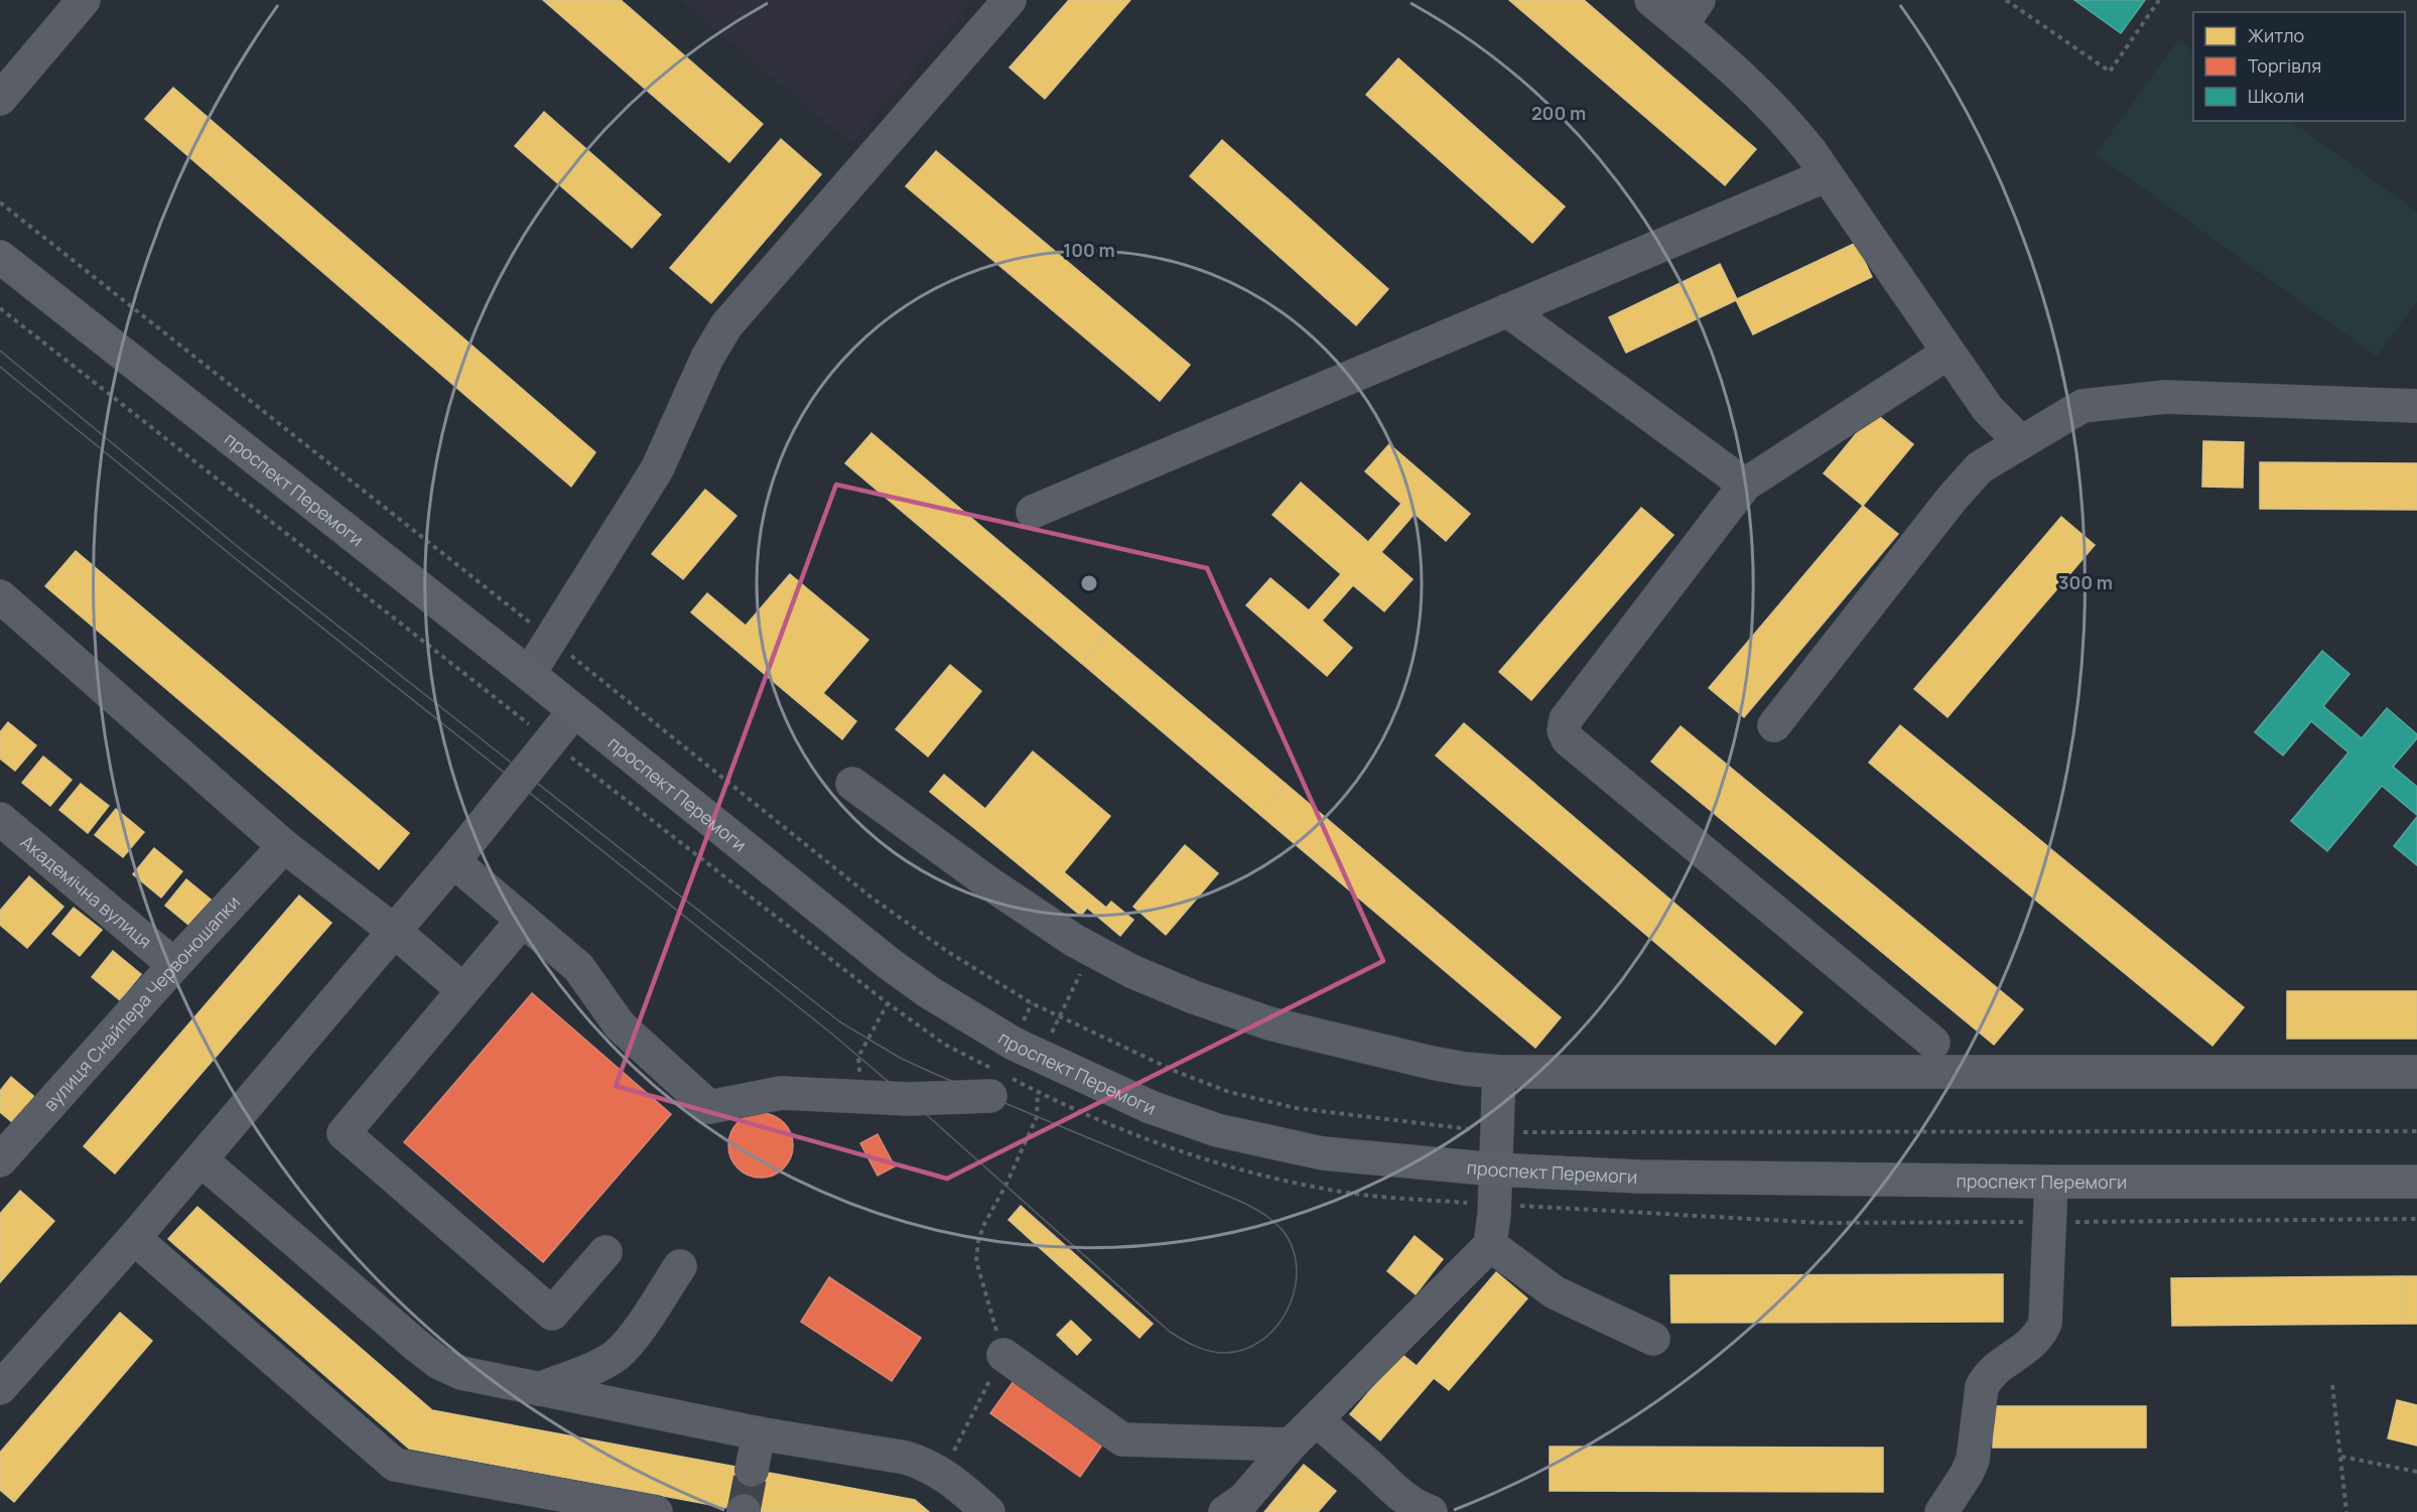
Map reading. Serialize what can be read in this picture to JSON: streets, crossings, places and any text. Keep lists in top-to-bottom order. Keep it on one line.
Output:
{"streets":{"main road":["проспект Перемоги"],"street":["Академічна вулиця","вулиця Снайпера Червоношапки"]},"crossings":[["Академічна вулиця","вулиця Снайпера Червоношапки"]],"legend":["Житло","Торгівля","Школи"],"rings":["200 m","100 m","300 m"]}
